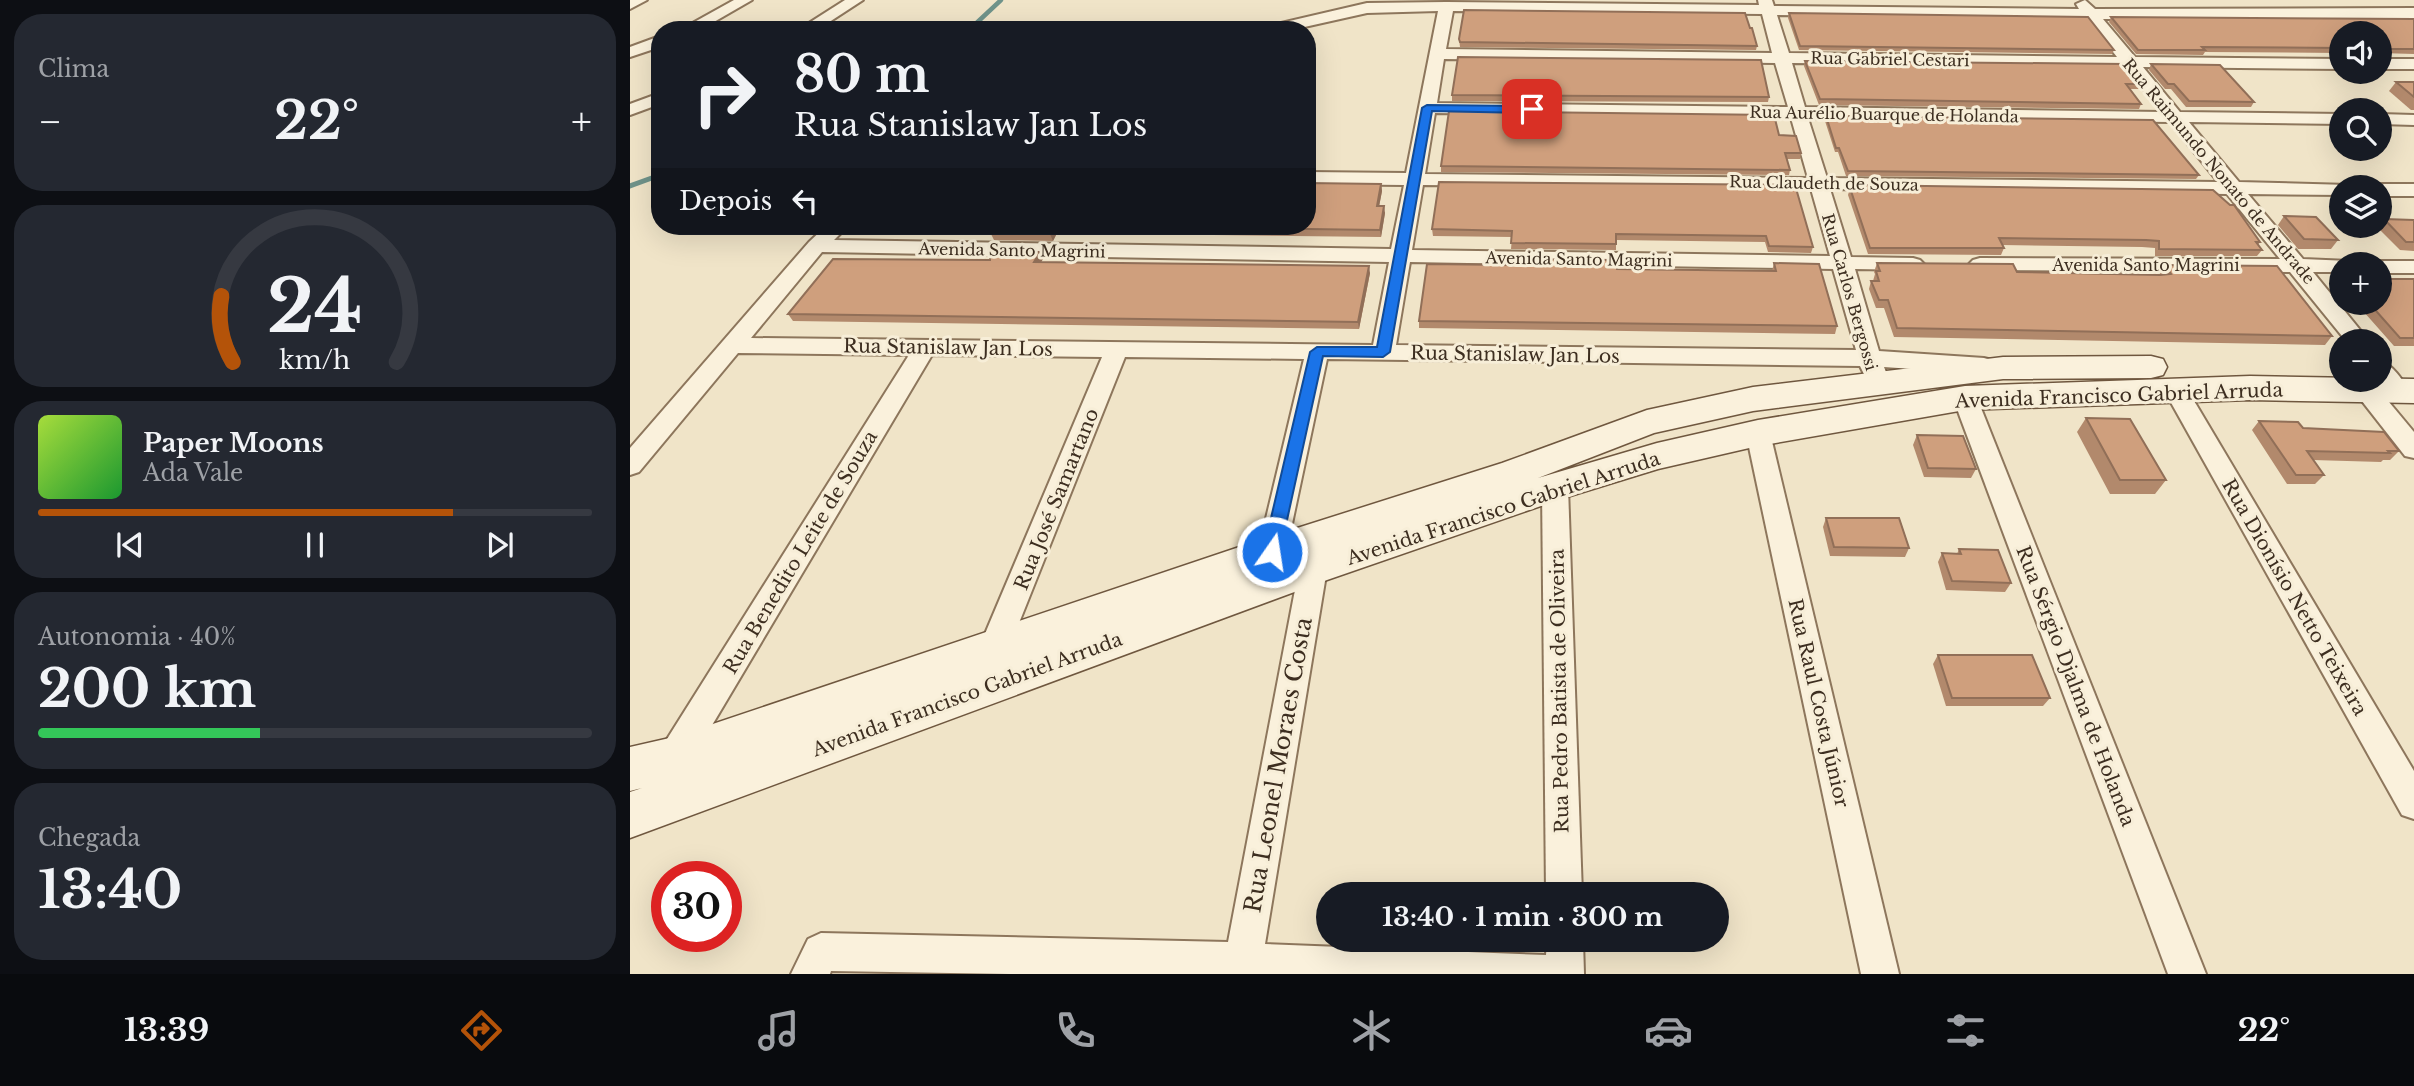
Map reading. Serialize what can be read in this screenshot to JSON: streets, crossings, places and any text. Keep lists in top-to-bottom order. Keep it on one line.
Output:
{"streets":{"main road":["Avenida Francisco Gabriel Arruda"],"street":["Rua Gabriel Cestari","Rua Aurélio Buarque de Holanda","Rua Raimundo Nonato de Andrade","Rua Claudeth de Souza","Avenida Santo Magrini","Rua Carlos Bergossi","Rua Stanislaw Jan Los","Rua José Samartano","Rua Benedito Leite de Souza","Rua Dionísio Netto Teixeira","Rua Sérgio Djalma de Holanda","Rua Pedro Batista de Oliveira","Rua Raul Costa Júnior","Rua Leonel Moraes Costa"]},"crossings":[["Rua Gabriel Cestari","Rua Raimundo Nonato de Andrade"],["Rua Gabriel Cestari","Rua Carlos Bergossi"],["Rua Aurélio Buarque de Holanda","Rua Raimundo Nonato de Andrade"],["Rua Aurélio Buarque de Holanda","Rua Carlos Bergossi"],["Rua Raimundo Nonato de Andrade","Rua Claudeth de Souza"],["Rua Raimundo Nonato de Andrade","Avenida Santo Magrini"],["Rua Claudeth de Souza","Rua Carlos Bergossi"],["Avenida Santo Magrini","Rua Carlos Bergossi"],["Rua Carlos Bergossi","Rua Stanislaw Jan Los"],["Rua Carlos Bergossi","Avenida Francisco Gabriel Arruda"],["Rua Stanislaw Jan Los","Avenida Francisco Gabriel Arruda"],["Rua Stanislaw Jan Los","Rua José Samartano"],["Rua Stanislaw Jan Los","Rua Benedito Leite de Souza"],["Avenida Francisco Gabriel Arruda","Rua José Samartano"],["Avenida Francisco Gabriel Arruda","Rua Benedito Leite de Souza"],["Avenida Francisco Gabriel Arruda","Rua Dionísio Netto Teixeira"],["Avenida Francisco Gabriel Arruda","Rua Sérgio Djalma de Holanda"],["Avenida Francisco Gabriel Arruda","Rua Pedro Batista de Oliveira"],["Avenida Francisco Gabriel Arruda","Rua Raul Costa Júnior"],["Avenida Francisco Gabriel Arruda","Rua Leonel Moraes Costa"]],"page":{"tile":["Clima",["Autonomia · 40%","200 km"],["Chegada","13:40"]],"map_buttons":["+","−"],"turn":["80 m","Rua Stanislaw Jan Los"],"heat":["−","22°","+"],"then":"Depois","song":["Paper Moons","Ada Vale"],"limit":"30","trip":"13:40 · 1 min · 300 m","tabs":["13:39","22°"],"gauge":["24","km/h"]}}
